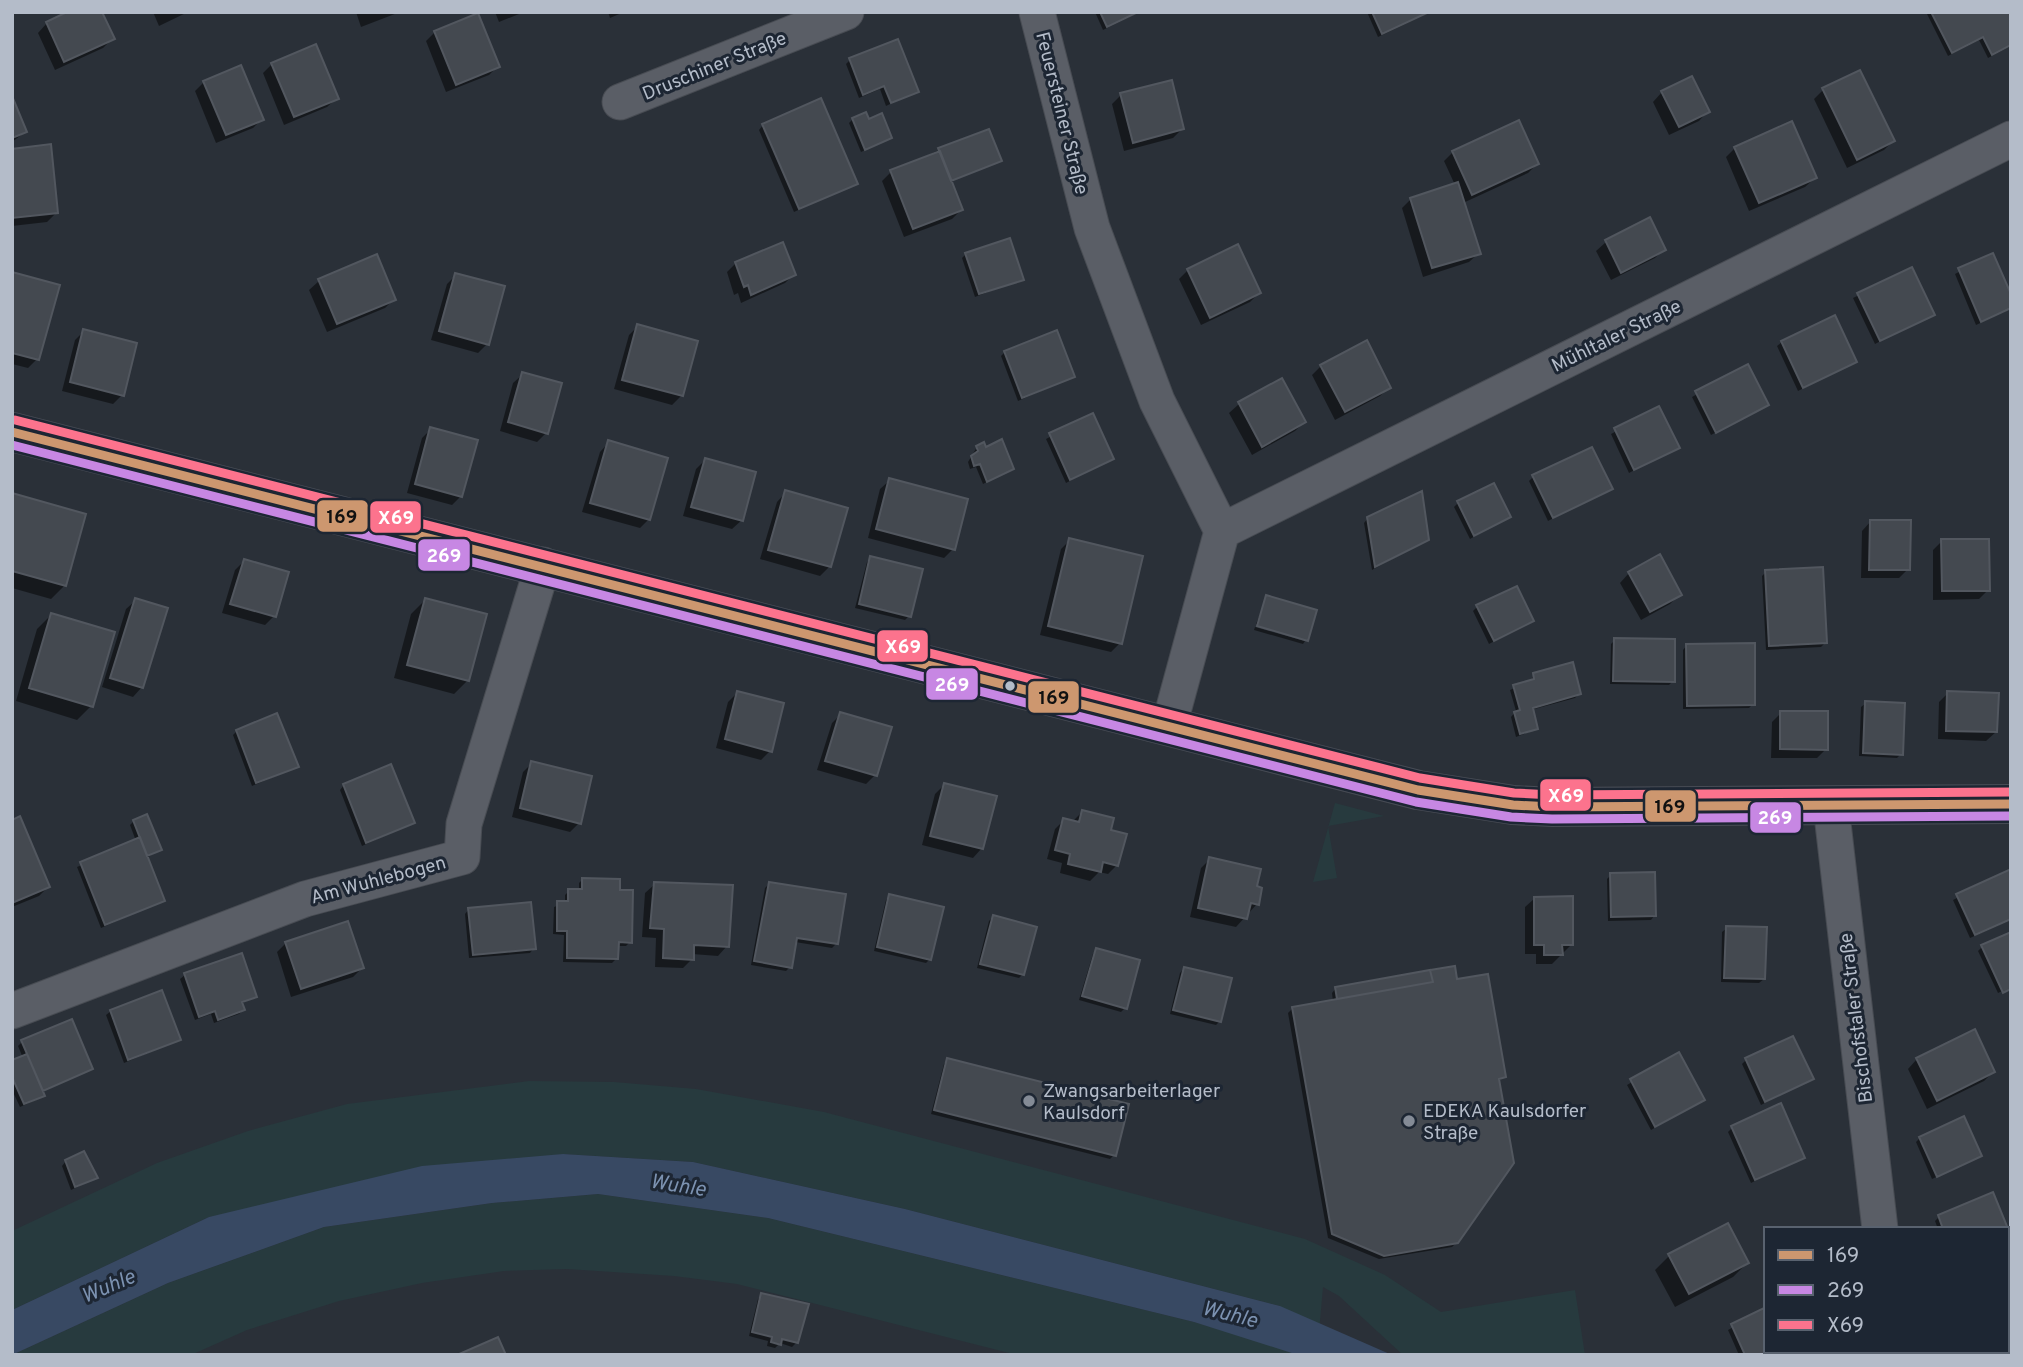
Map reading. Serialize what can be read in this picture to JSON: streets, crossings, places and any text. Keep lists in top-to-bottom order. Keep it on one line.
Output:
{"streets":{"street":["Druschiner Straße","Feuersteiner Straße","Mühltaler Straße","Am Wuhlebogen","Bischofstaler Straße"]},"crossings":[["Feuersteiner Straße","Mühltaler Straße"]],"water":["Wuhle"],"places":["Zwangsarbeiterlager Kaulsdorf","EDEKA Kaulsdorfer Straße"],"lines":["transit line X69","transit line 169","transit line 269"],"legend":["169","269","X69"]}
